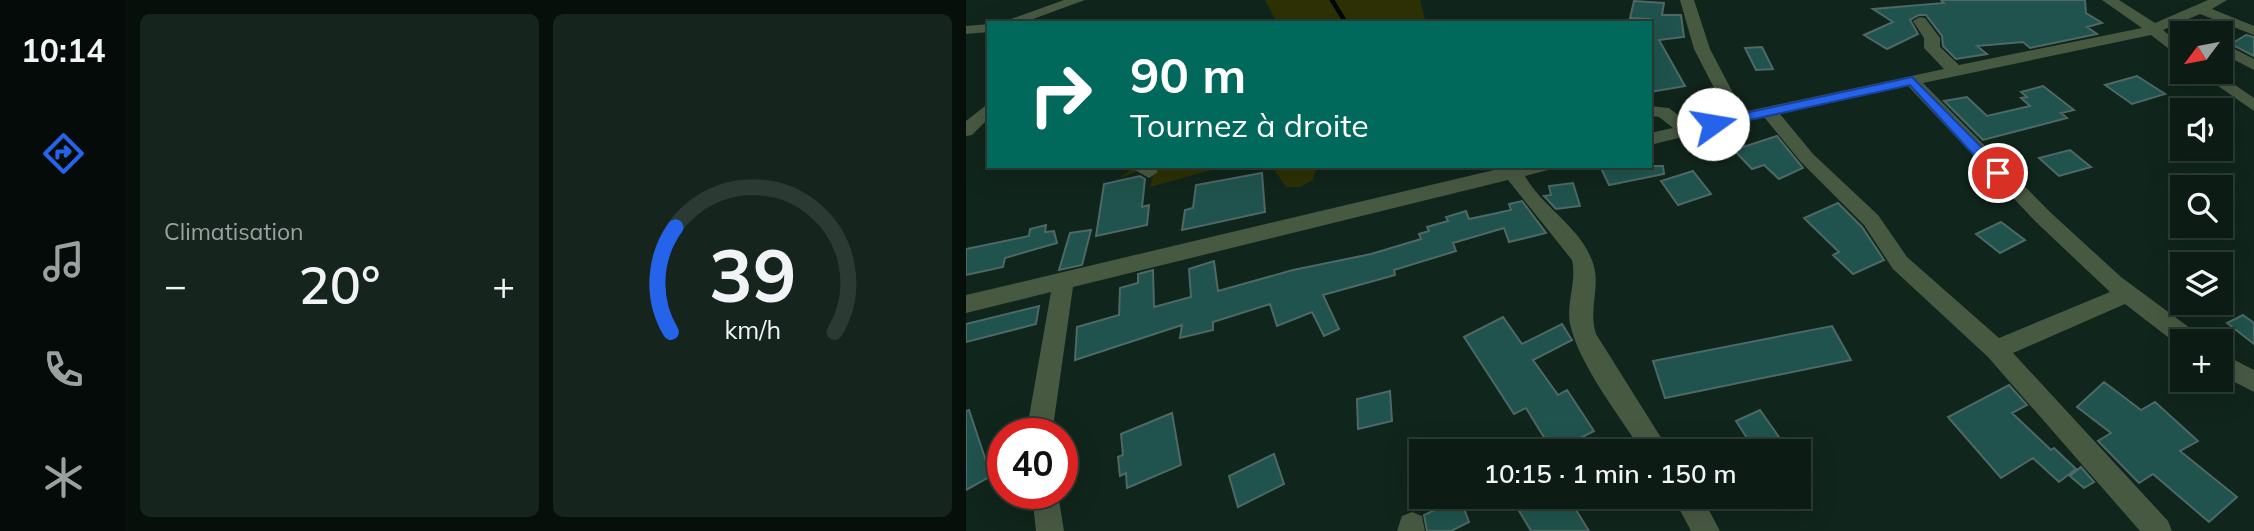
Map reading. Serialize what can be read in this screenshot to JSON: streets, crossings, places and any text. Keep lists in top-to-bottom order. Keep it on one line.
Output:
{"north":"bottom left","page":{"tabs":"10:14","tile":"Climatisation","map_buttons":"+","turn":["90 m","Tournez à droite"],"heat":["−","20°","+"],"limit":"40","trip":"10:15 · 1 min · 150 m","gauge":["39","km/h"]}}
